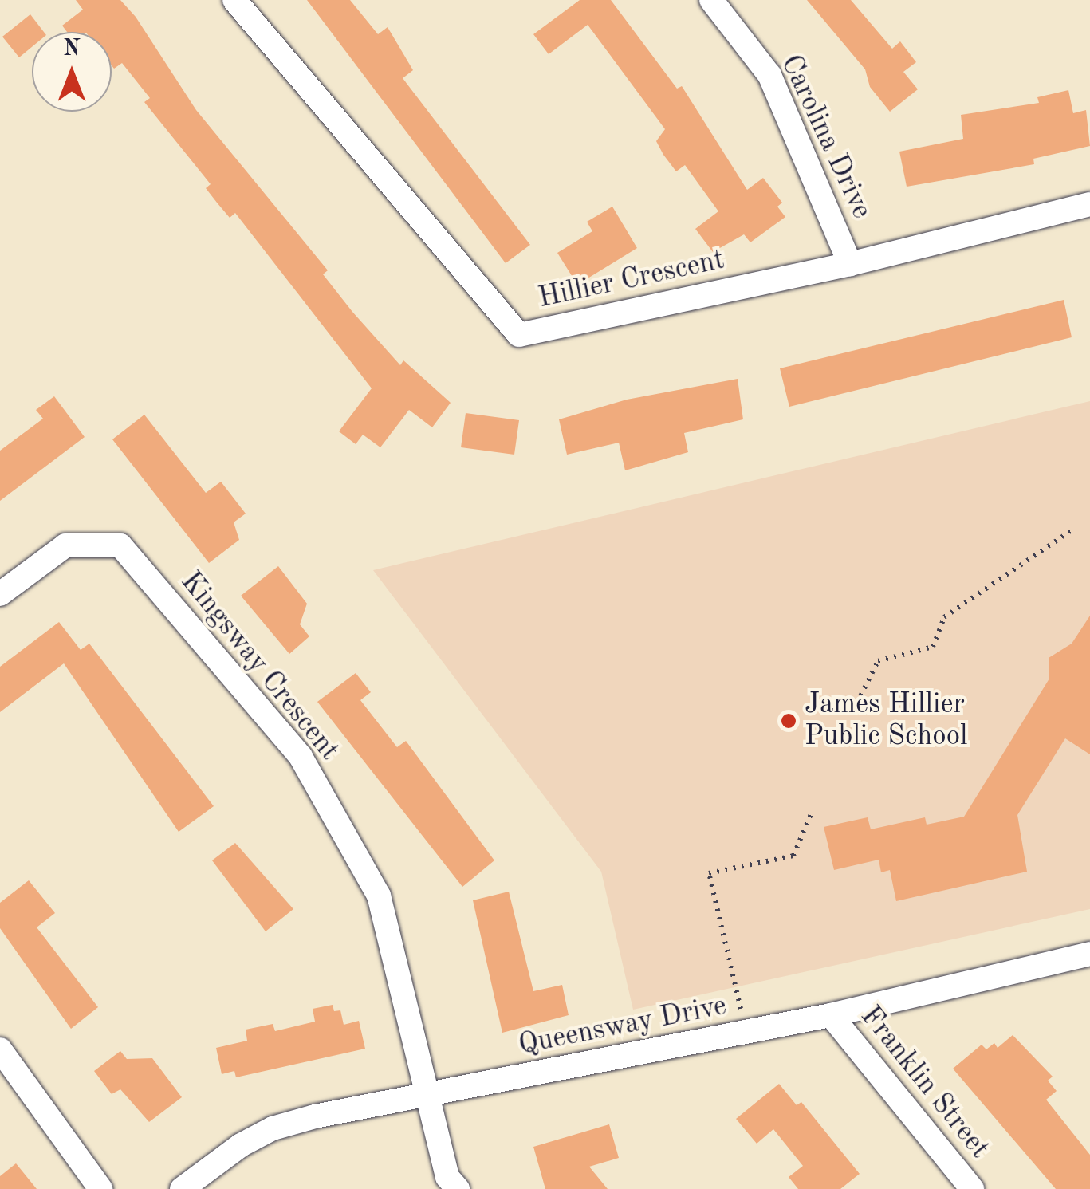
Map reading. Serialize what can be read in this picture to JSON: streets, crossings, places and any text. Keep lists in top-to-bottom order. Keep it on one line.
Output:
{"streets":{"street":["Carolina Drive","Hillier Crescent","Kingsway Crescent","Queensway Drive","Franklin Street"]},"crossings":[["Carolina Drive","Hillier Crescent"],["Kingsway Crescent","Queensway Drive"],["Queensway Drive","Franklin Street"]],"places":["James Hillier Public School"],"north":"top"}
